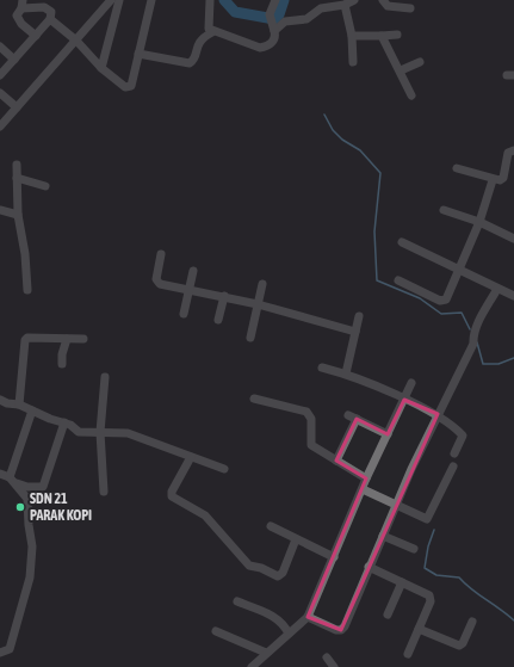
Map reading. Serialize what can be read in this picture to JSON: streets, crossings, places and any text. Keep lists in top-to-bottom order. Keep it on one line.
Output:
{"places":["SDN 21 PARAK KOPI"]}
